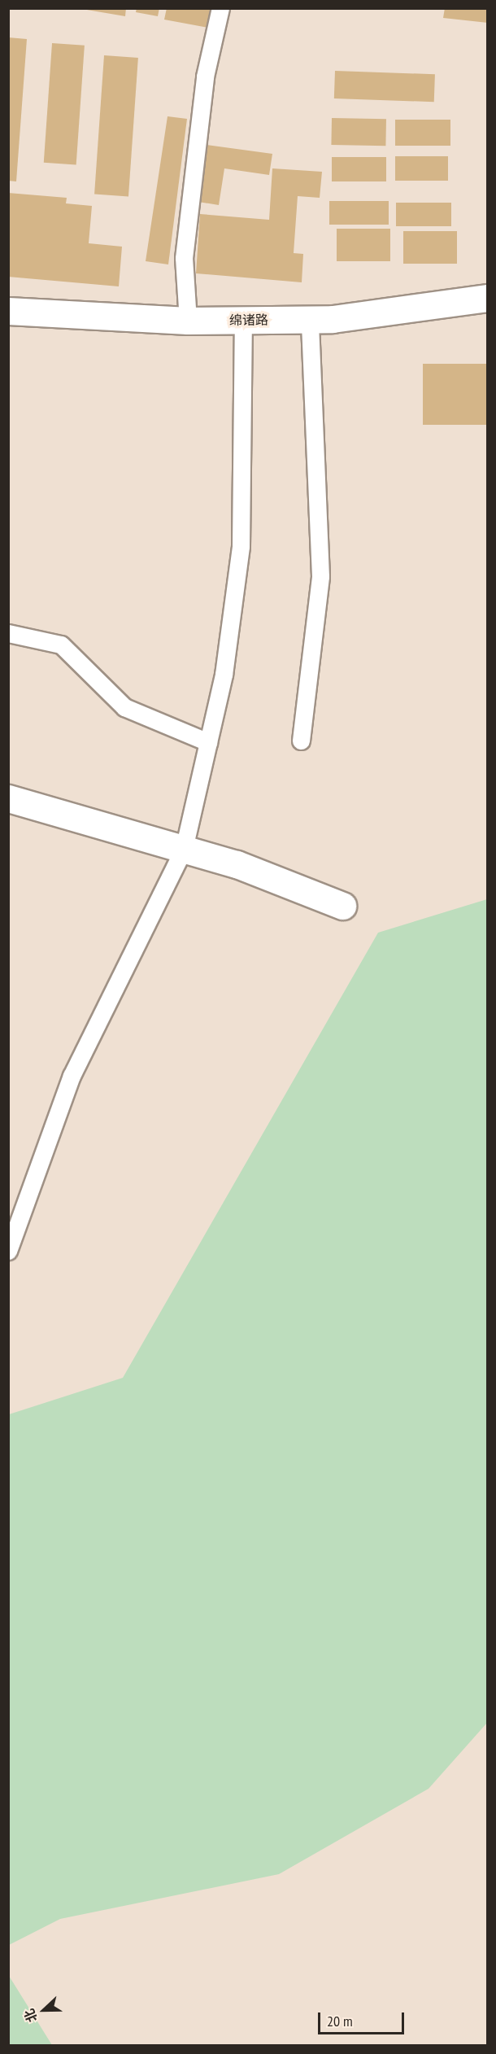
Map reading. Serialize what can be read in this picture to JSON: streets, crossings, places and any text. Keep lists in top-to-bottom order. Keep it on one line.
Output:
{"streets":{"street":["绵诸路"]},"scale_bar":"20 m","north":"left"}
